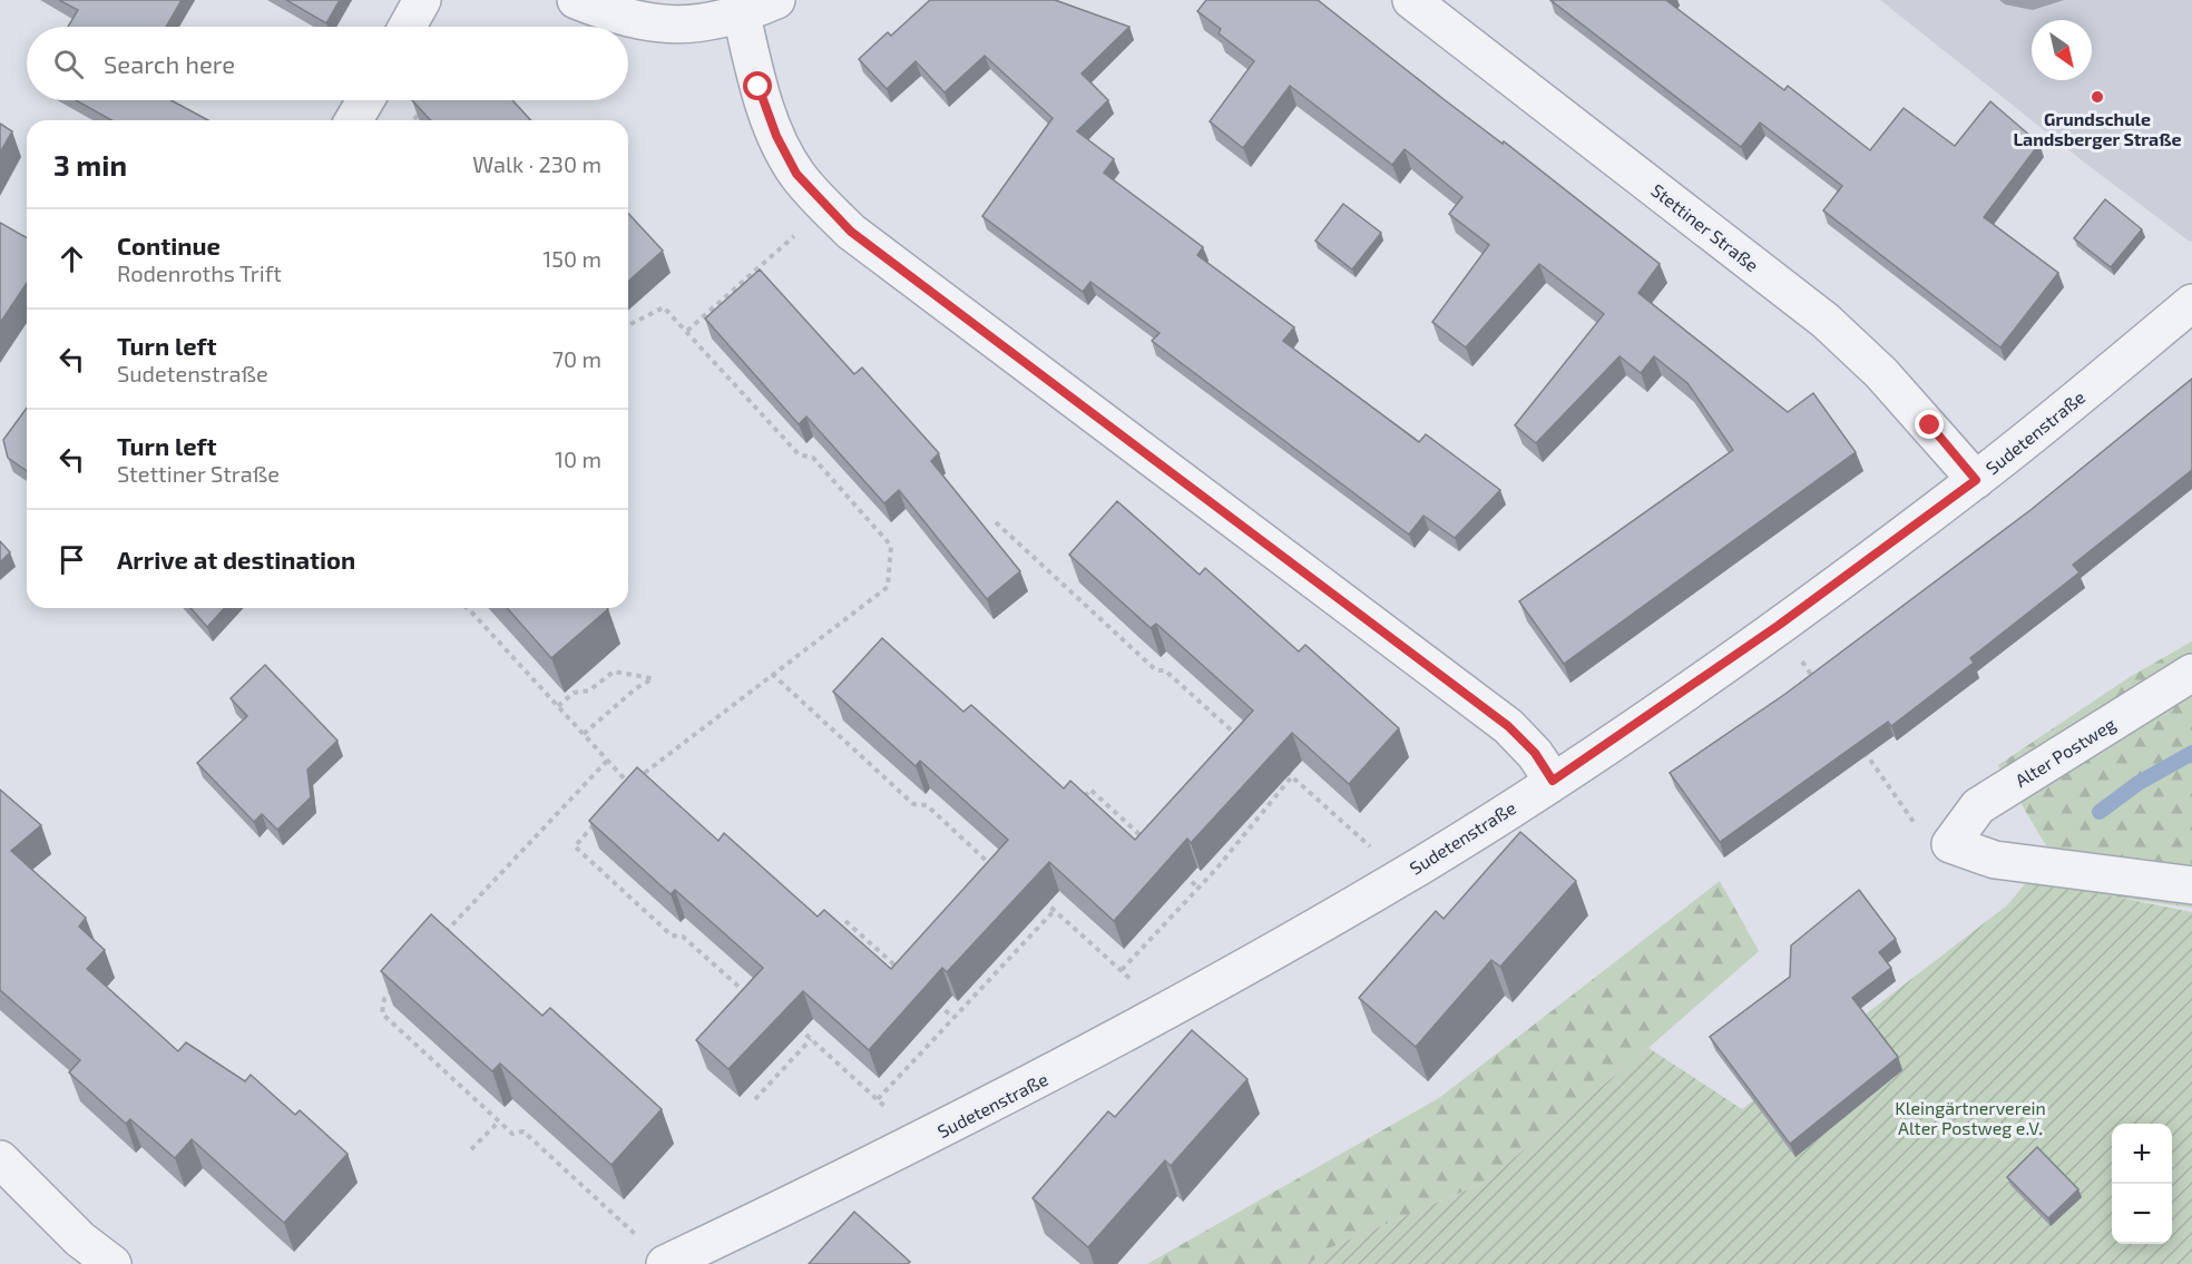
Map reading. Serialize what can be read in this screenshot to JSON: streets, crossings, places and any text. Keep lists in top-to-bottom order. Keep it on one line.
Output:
{"streets":{"street":["Stettiner Straße","Sudetenstraße","Alter Postweg"]},"crossings":[["Stettiner Straße","Sudetenstraße"]],"parks":["Kleingärtnerverein Alter Postweg e.V."],"places":["Grundschule Landsberger Straße"],"north":"bottom right","page":{"search":"Search here","heading":["3 min","Walk · 230 m"],"list":[["Continue","Rodenroths Trift","150 m"],["Turn left","Sudetenstraße","70 m"],["Turn left","Stettiner Straße","10 m"],"Arrive at destination"],"map_buttons":["+","−"]}}
